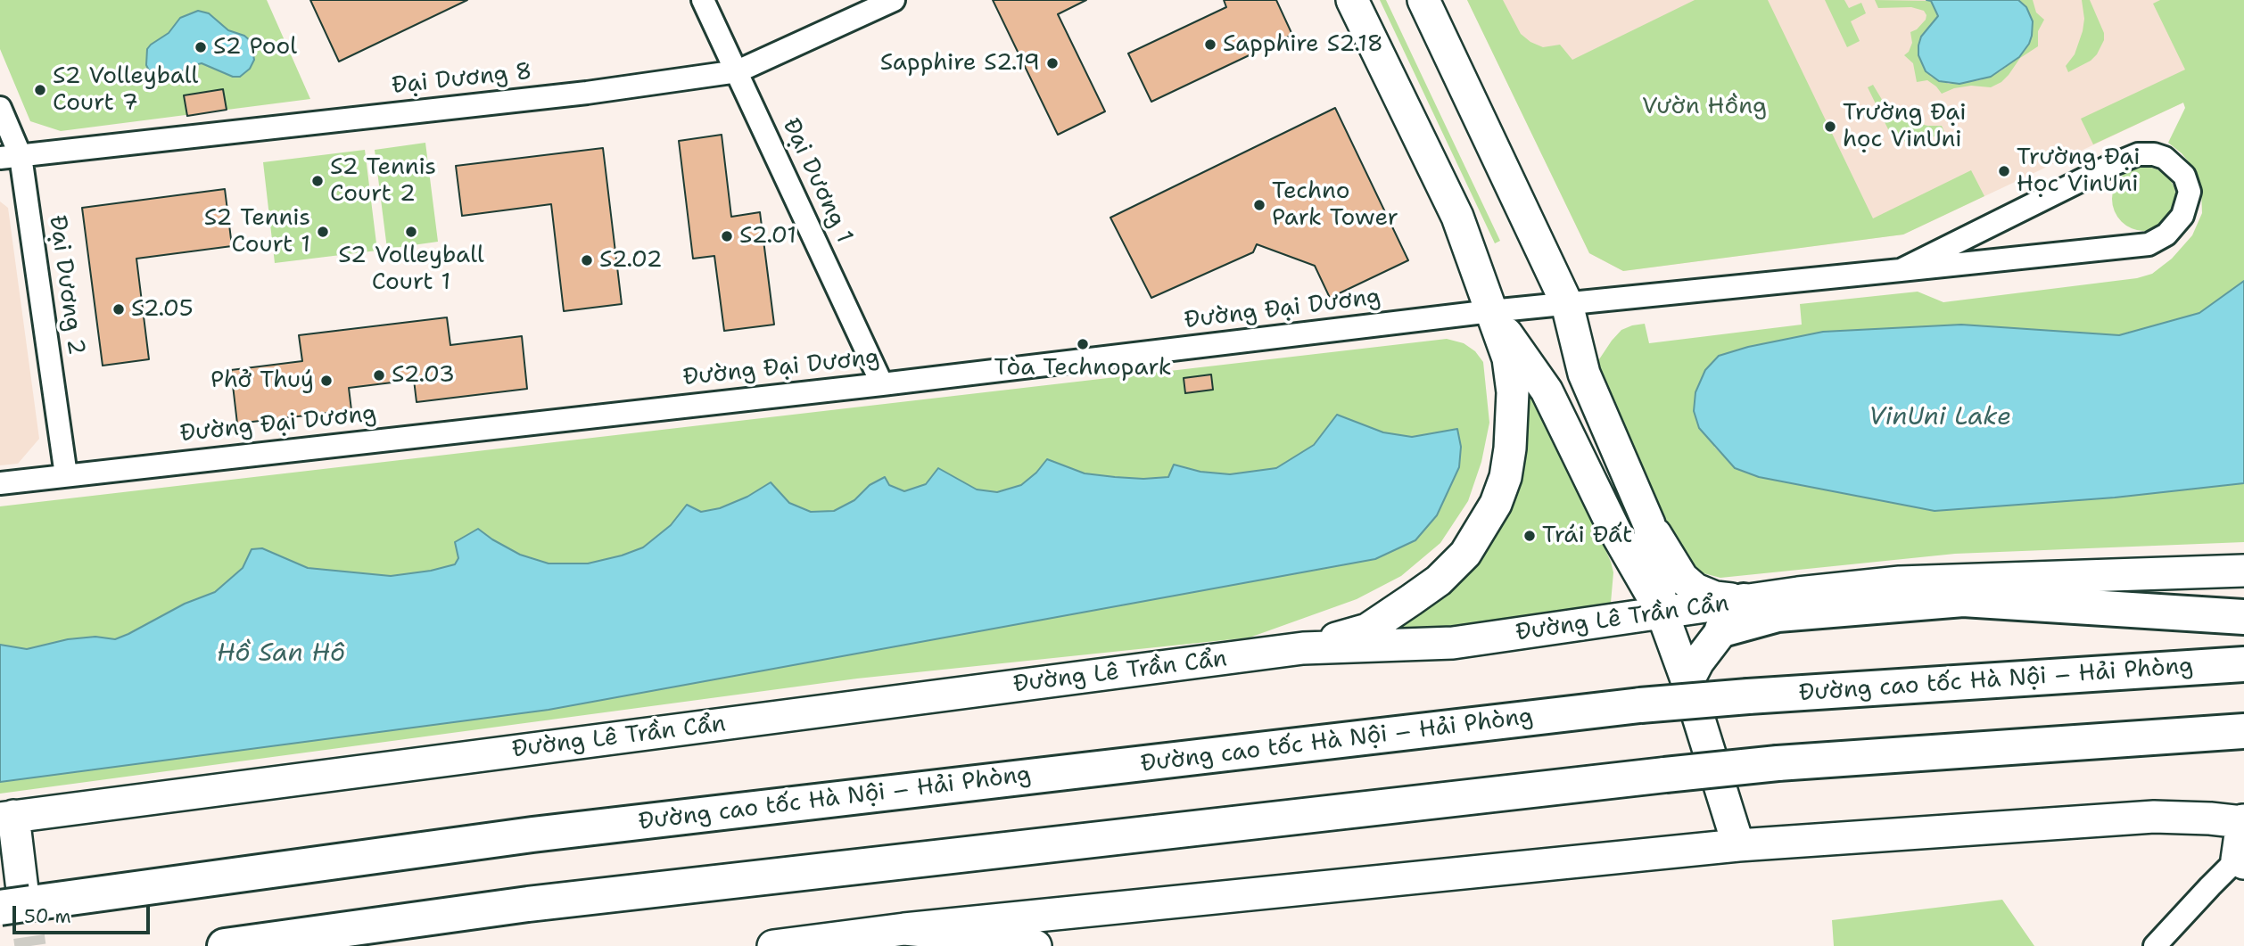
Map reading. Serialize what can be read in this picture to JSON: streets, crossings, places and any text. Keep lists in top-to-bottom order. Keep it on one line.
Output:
{"streets":{"highway":["Đường cao tốc Hà Nội – Hải Phòng"],"main road":["Đường Lê Trần Cẩn"],"street":["Đại Dương 8","Đại Dương 1","Đại Dương 2","Đường Đại Dương"]},"crossings":[["Đại Dương 8","Đại Dương 1"],["Đại Dương 8","Đại Dương 2"],["Đại Dương 1","Đường Đại Dương"],["Đại Dương 2","Đường Đại Dương"]],"water":["VinUni Lake","Hồ San Hô"],"parks":["Vườn Hồng"],"places":["Sapphire S2.18","S2 Pool","Sapphire S2.19","S2 Volleyball Court 7","Trường Đại học VinUni","Trường Đại Học VinUni","S2 Tennis Court 2","Techno Park Tower","S2 Tennis Court 1","S2 Volleyball Court 1","S2.01","S2.02","S2.05","Tòa Technopark","S2.03","Phở Thuý","Trái Đất"],"scale_bar":"50 m"}
